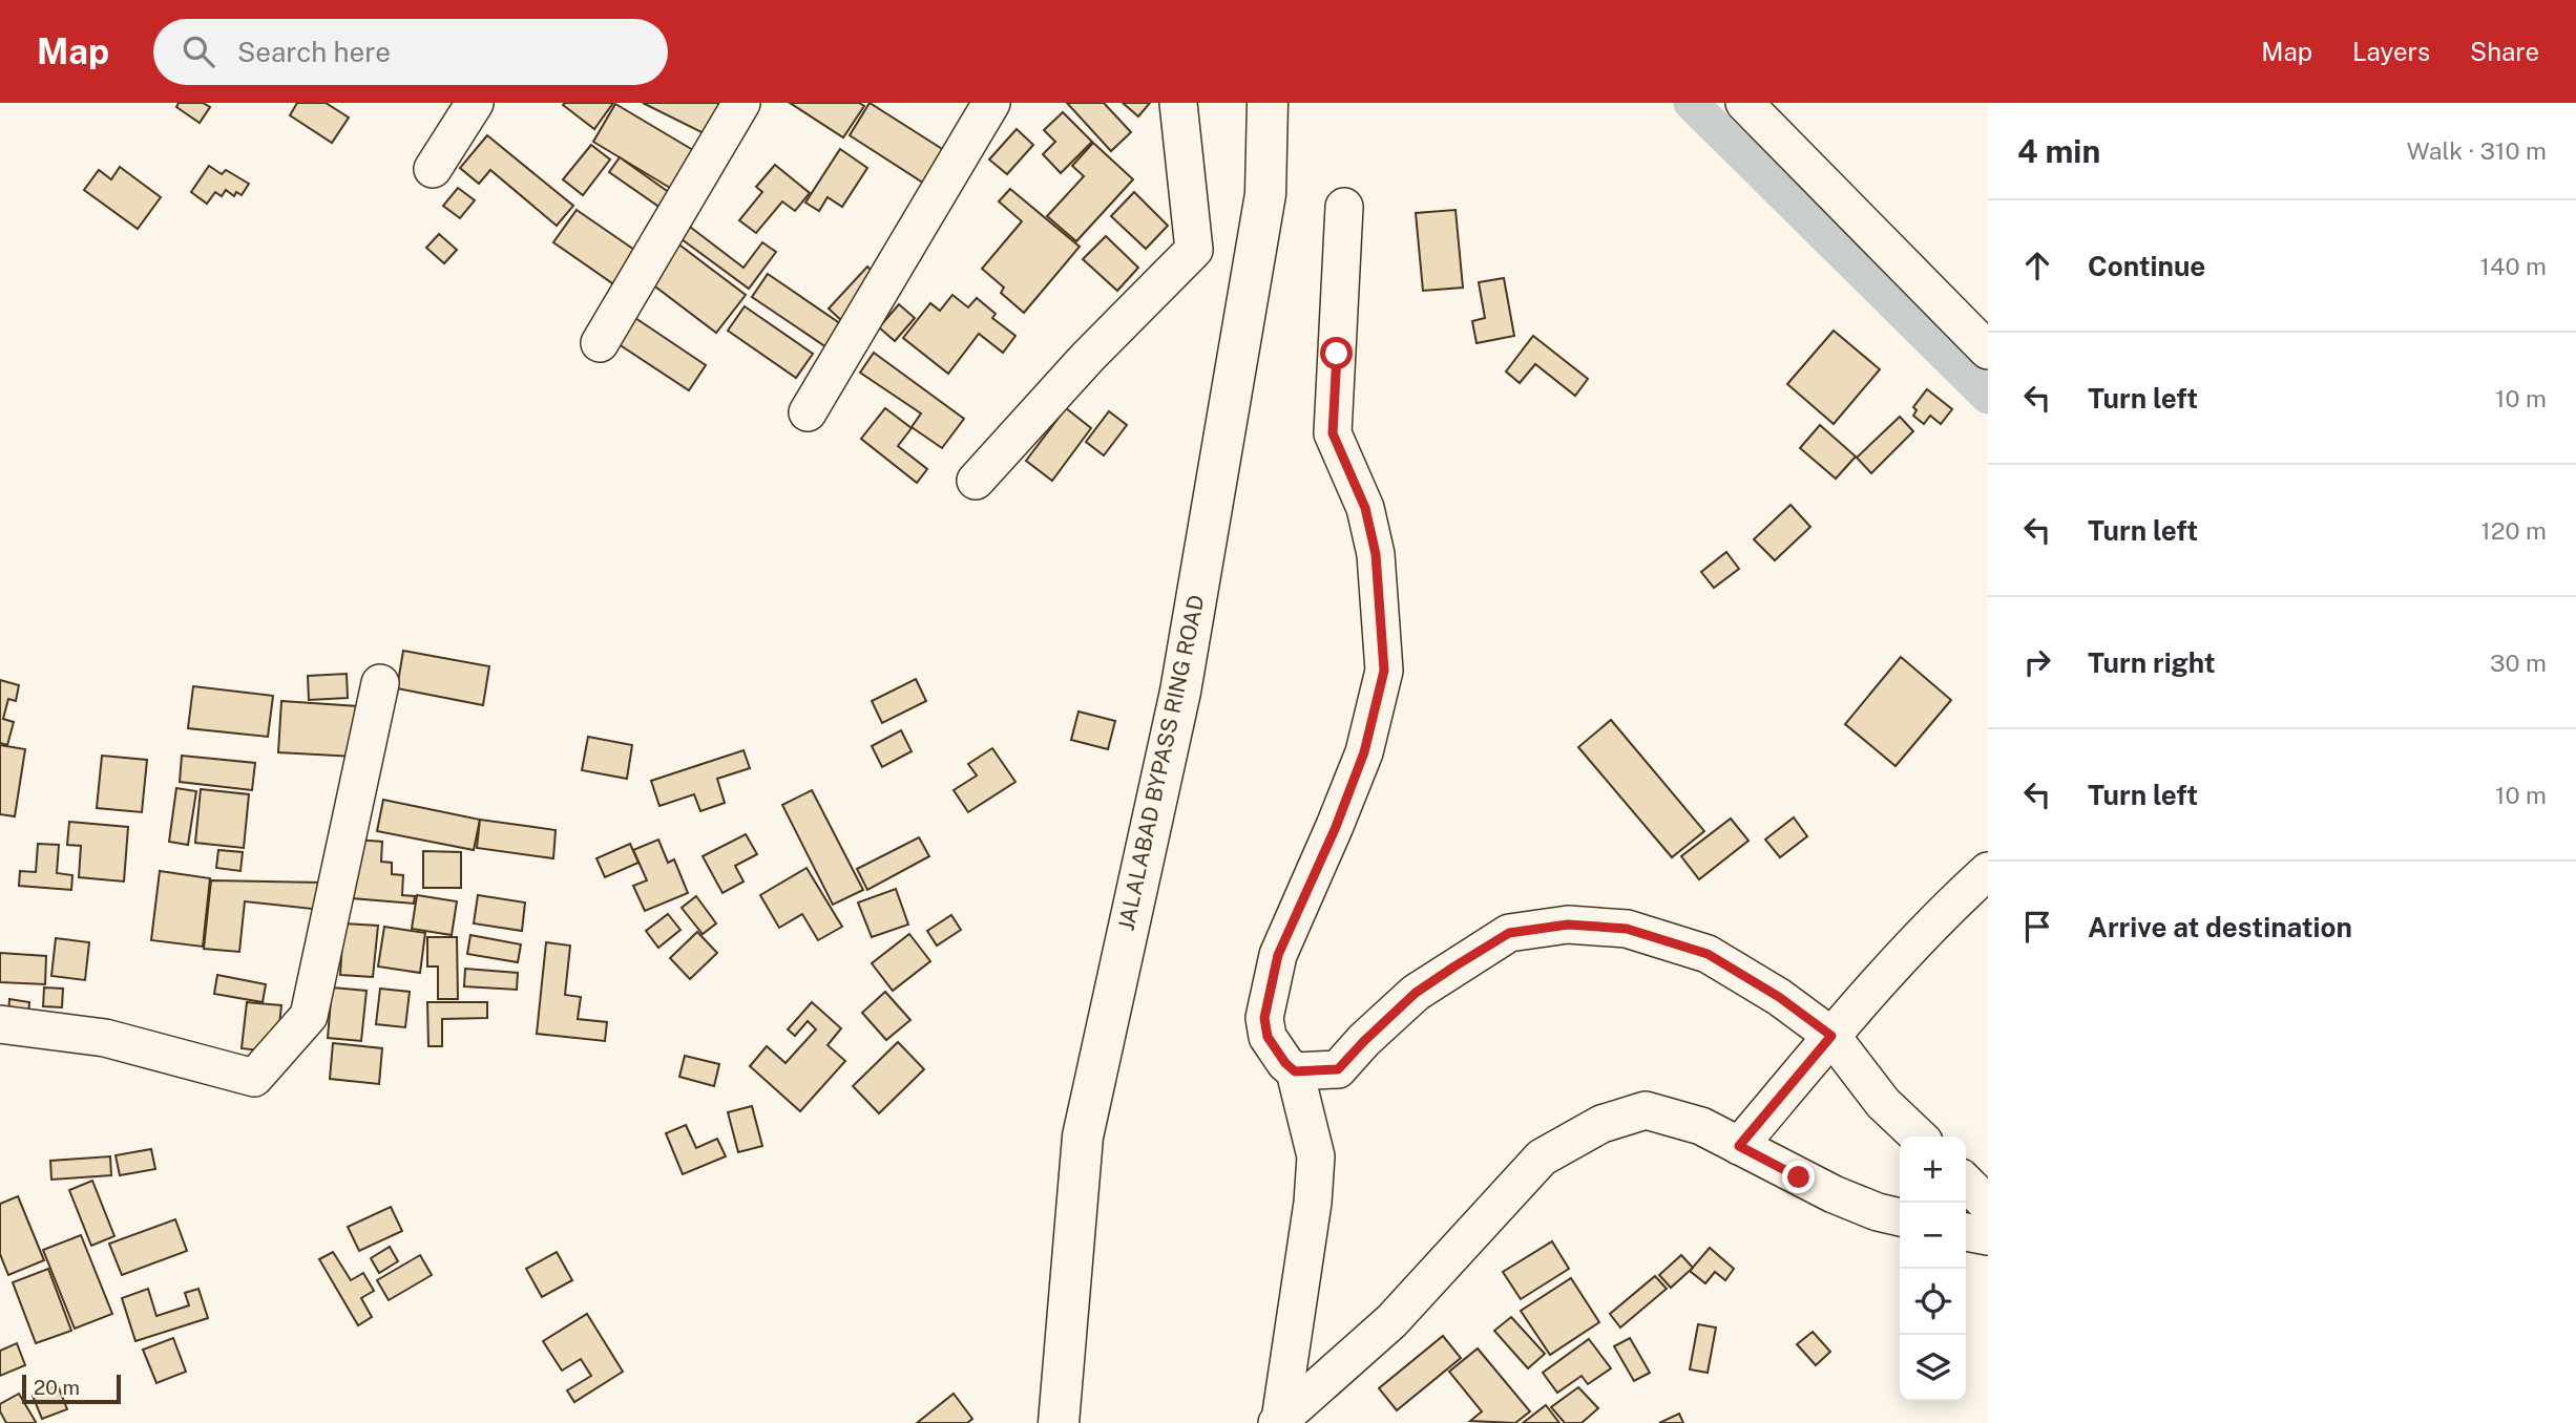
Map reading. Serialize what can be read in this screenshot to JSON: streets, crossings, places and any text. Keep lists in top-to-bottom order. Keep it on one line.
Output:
{"streets":{"highway":["JALALABAD BYPASS RING ROAD"]},"scale_bar":"20 m","page":{"header":"Map","search":"Search here","nav":["Map","Layers","Share"],"heading":["4 min","Walk · 310 m"],"list":[["Continue","140 m"],["Turn left","10 m"],["Turn left","120 m"],["Turn right","30 m"],["Turn left","10 m"],"Arrive at destination"],"map_buttons":["+","−"],"scale":"20 m"}}
